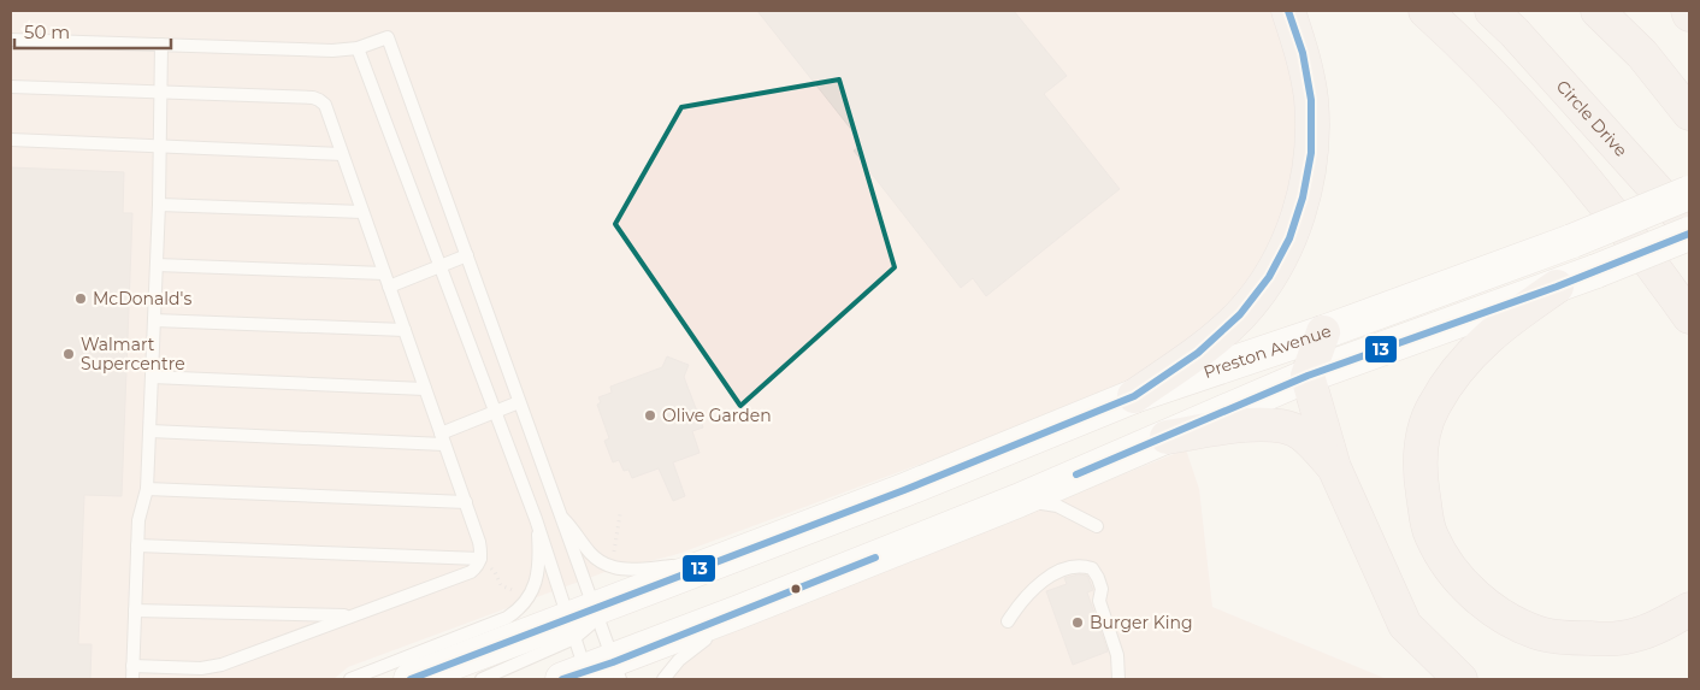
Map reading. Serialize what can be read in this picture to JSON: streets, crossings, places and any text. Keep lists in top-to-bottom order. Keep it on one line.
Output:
{"streets":{"highway":["Circle Drive"],"main road":["Preston Avenue"]},"places":["McDonald's","Walmart Supercentre","Olive Garden","Burger King"],"lines":["transit line 13"],"scale_bar":"50 m"}
